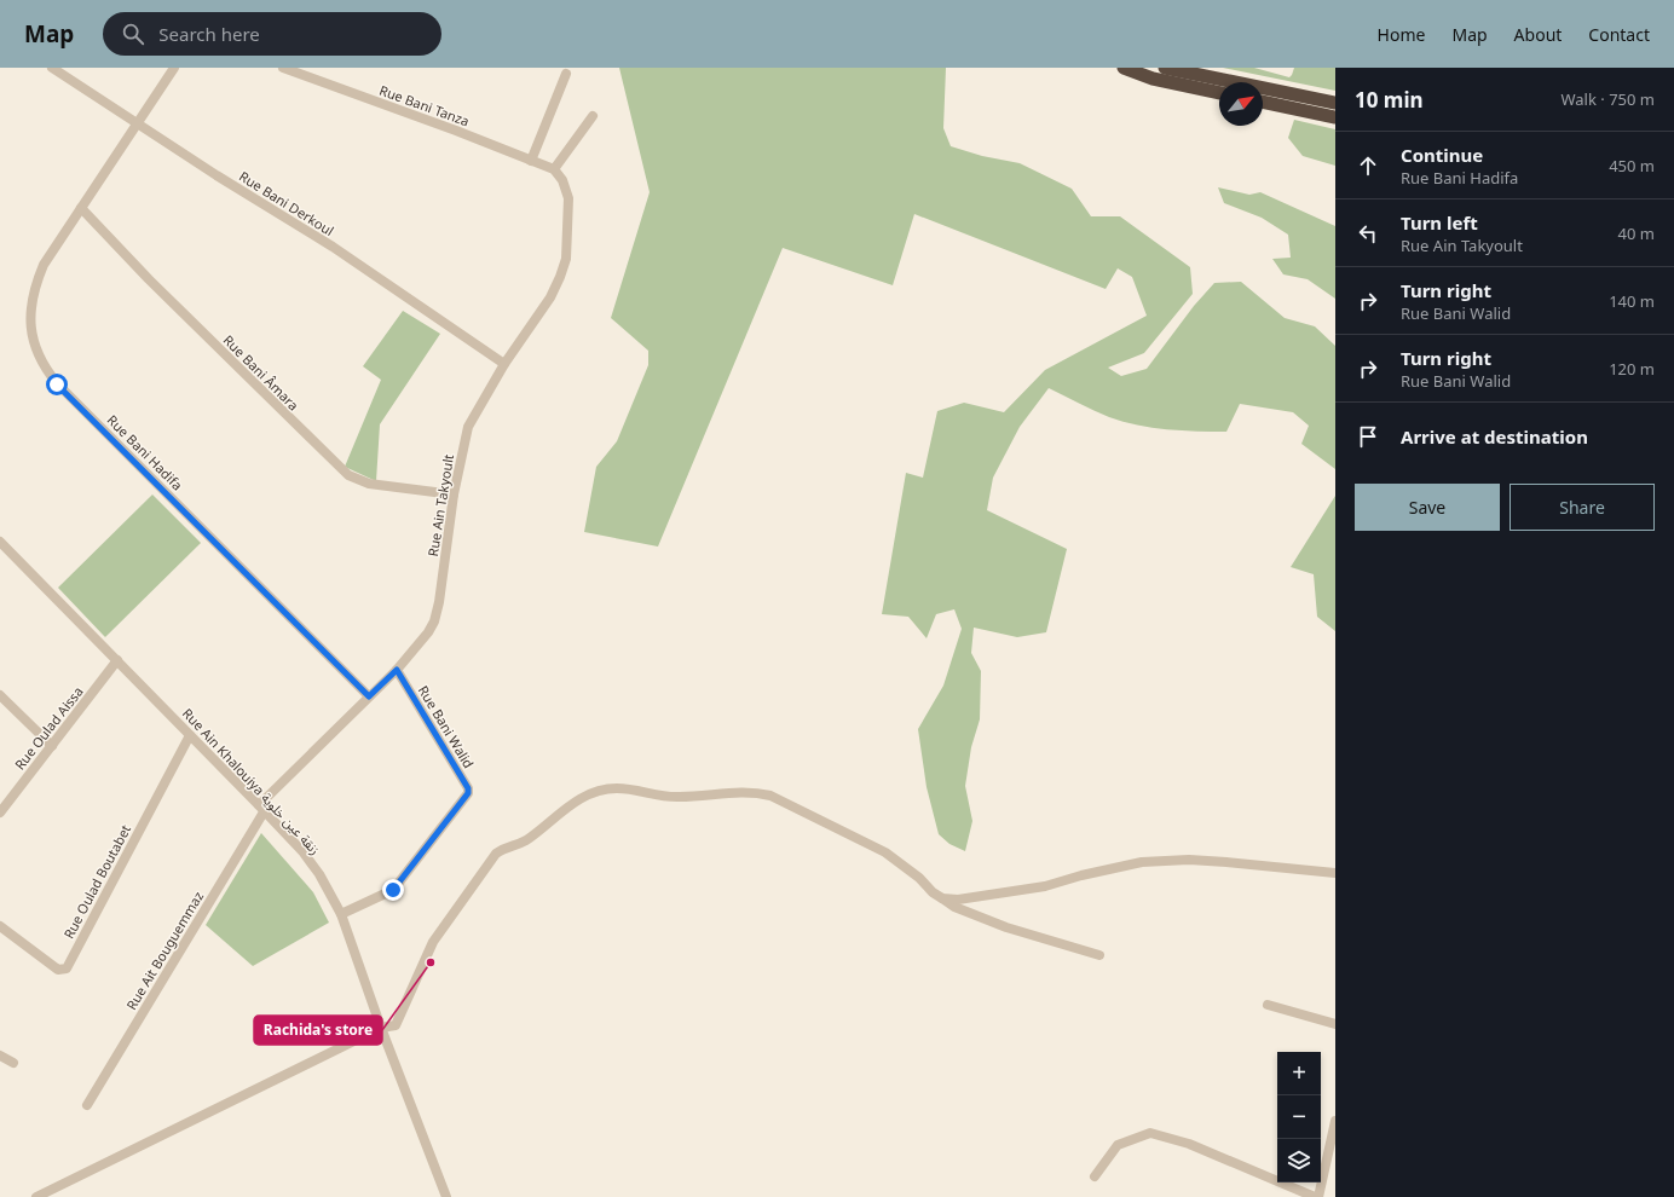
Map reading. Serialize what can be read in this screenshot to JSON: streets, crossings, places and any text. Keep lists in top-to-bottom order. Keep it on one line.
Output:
{"streets":{"street":["Rue Bani Tanza","Rue Bani Derkoul","Rue Bani Âmara","Rue Bani Hadifa","Rue Ain Takyoult","Rue Bani Walid","Rue Oulad Aissa","Rue Ain Khalouiya زنقة عين خلوية","Rue Oulad Boutabet","Rue Ait Bouguemmaz"]},"crossings":[["Rue Bani Tanza","Rue Ain Takyoult"],["Rue Bani Derkoul","Rue Bani Hadifa"],["Rue Bani Derkoul","Rue Ain Takyoult"],["Rue Bani Âmara","Rue Bani Hadifa"],["Rue Bani Âmara","Rue Ain Takyoult"],["Rue Bani Hadifa","Rue Ain Takyoult"],["Rue Ain Takyoult","Rue Bani Walid"],["Rue Ain Takyoult","Rue Ain Khalouiya زنقة عين خلوية"],["Rue Ain Takyoult","Rue Ait Bouguemmaz"],["Rue Bani Walid","Rue Ain Khalouiya زنقة عين خلوية"],["Rue Oulad Aissa","Rue Ain Khalouiya زنقة عين خلوية"],["Rue Ain Khalouiya زنقة عين خلوية","Rue Oulad Boutabet"],["Rue Ain Khalouiya زنقة عين خلوية","Rue Ait Bouguemmaz"]],"places":["Rachida's store"],"north":"top right","page":{"header":"Map","search":"Search here","nav":["Home","Map","About","Contact"],"heading":["10 min","Walk · 750 m"],"list":[["Continue","Rue Bani Hadifa","450 m"],["Turn left","Rue Ain Takyoult","40 m"],["Turn right","Rue Bani Walid","140 m"],["Turn right","Rue Bani Walid","120 m"],"Arrive at destination"],"buttons":["Save","Share"],"map_buttons":["+","−"]}}
